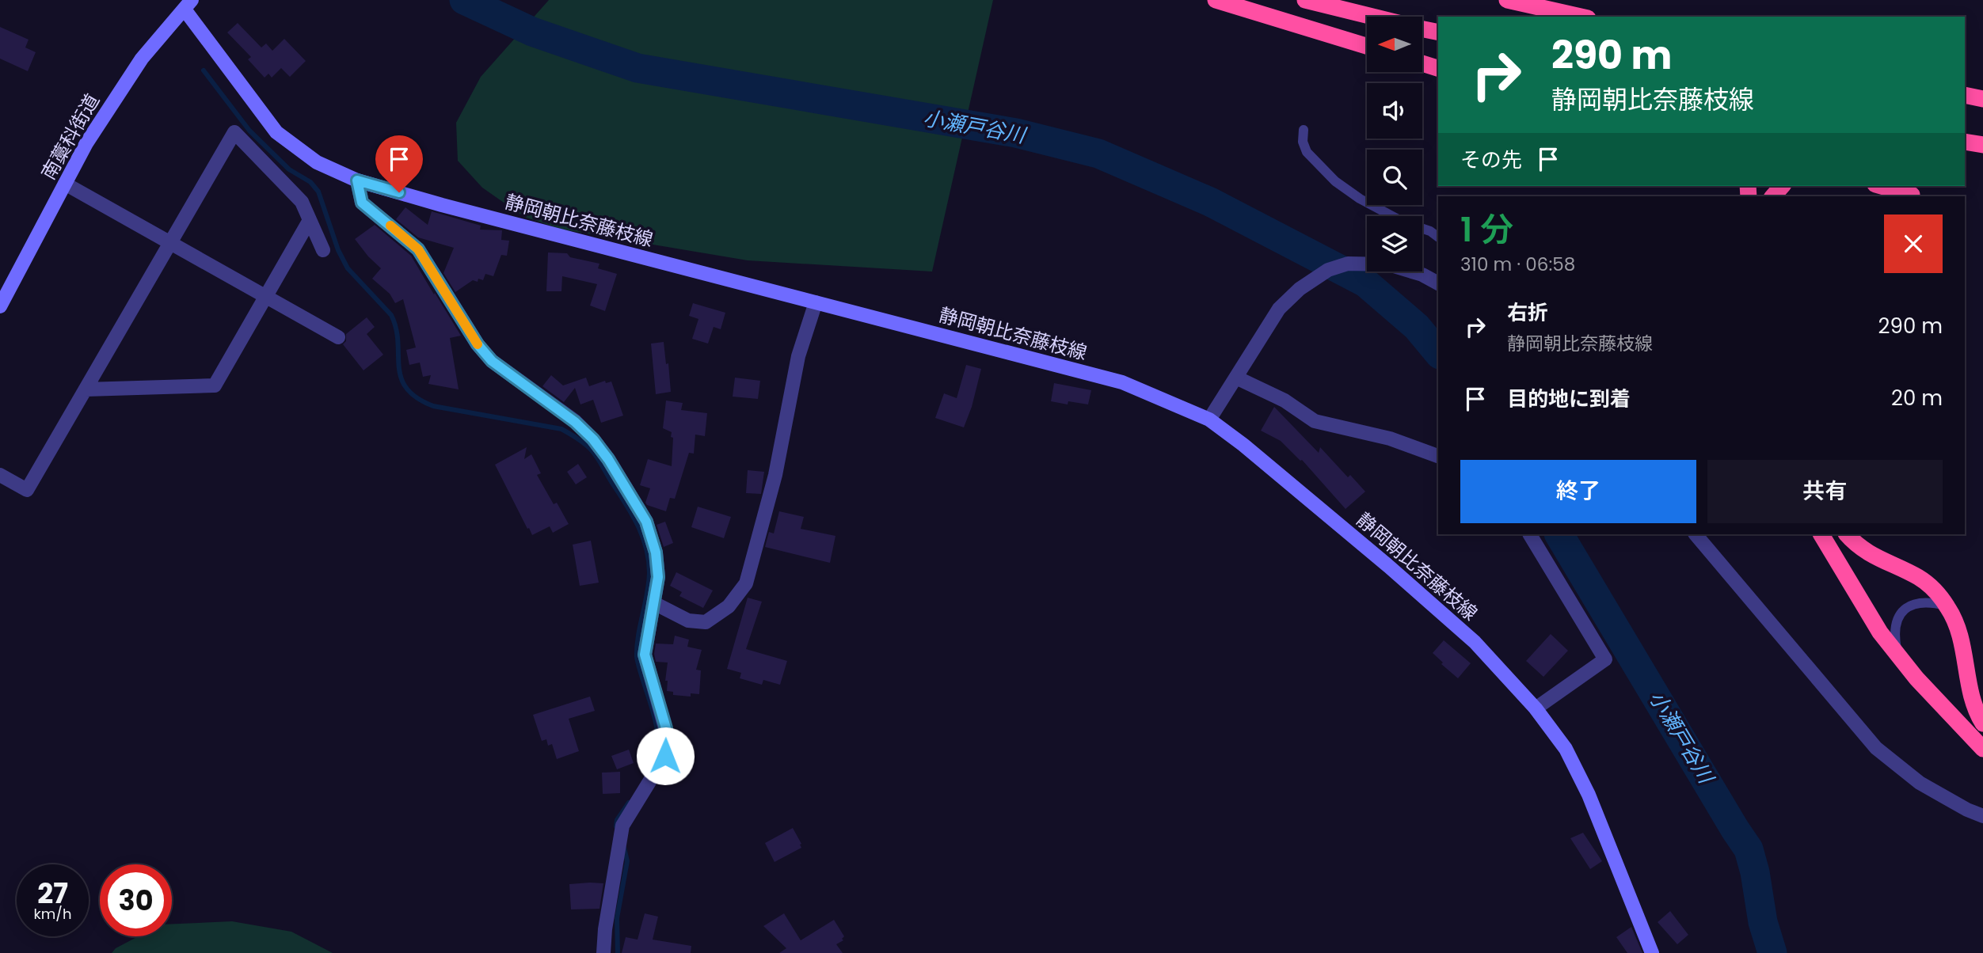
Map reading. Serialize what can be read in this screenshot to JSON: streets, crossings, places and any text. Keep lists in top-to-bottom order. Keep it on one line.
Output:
{"streets":{"main road":["南藁科街道","静岡朝比奈藤枝線"]},"crossings":[["南藁科街道","静岡朝比奈藤枝線"]],"water":["小瀬戸谷川"],"north":"left","page":{"turn":["290 m","静岡朝比奈藤枝線"],"then":"その先","heading":["1 分","310 m · 06:58"],"list":[{"name":"右折","note":"静岡朝比奈藤枝線","value":"290 m"},{"name":"目的地に到着","value":"20 m"}],"buttons":["終了","共有"],"speed":"27 km/h","limit":"30"}}
